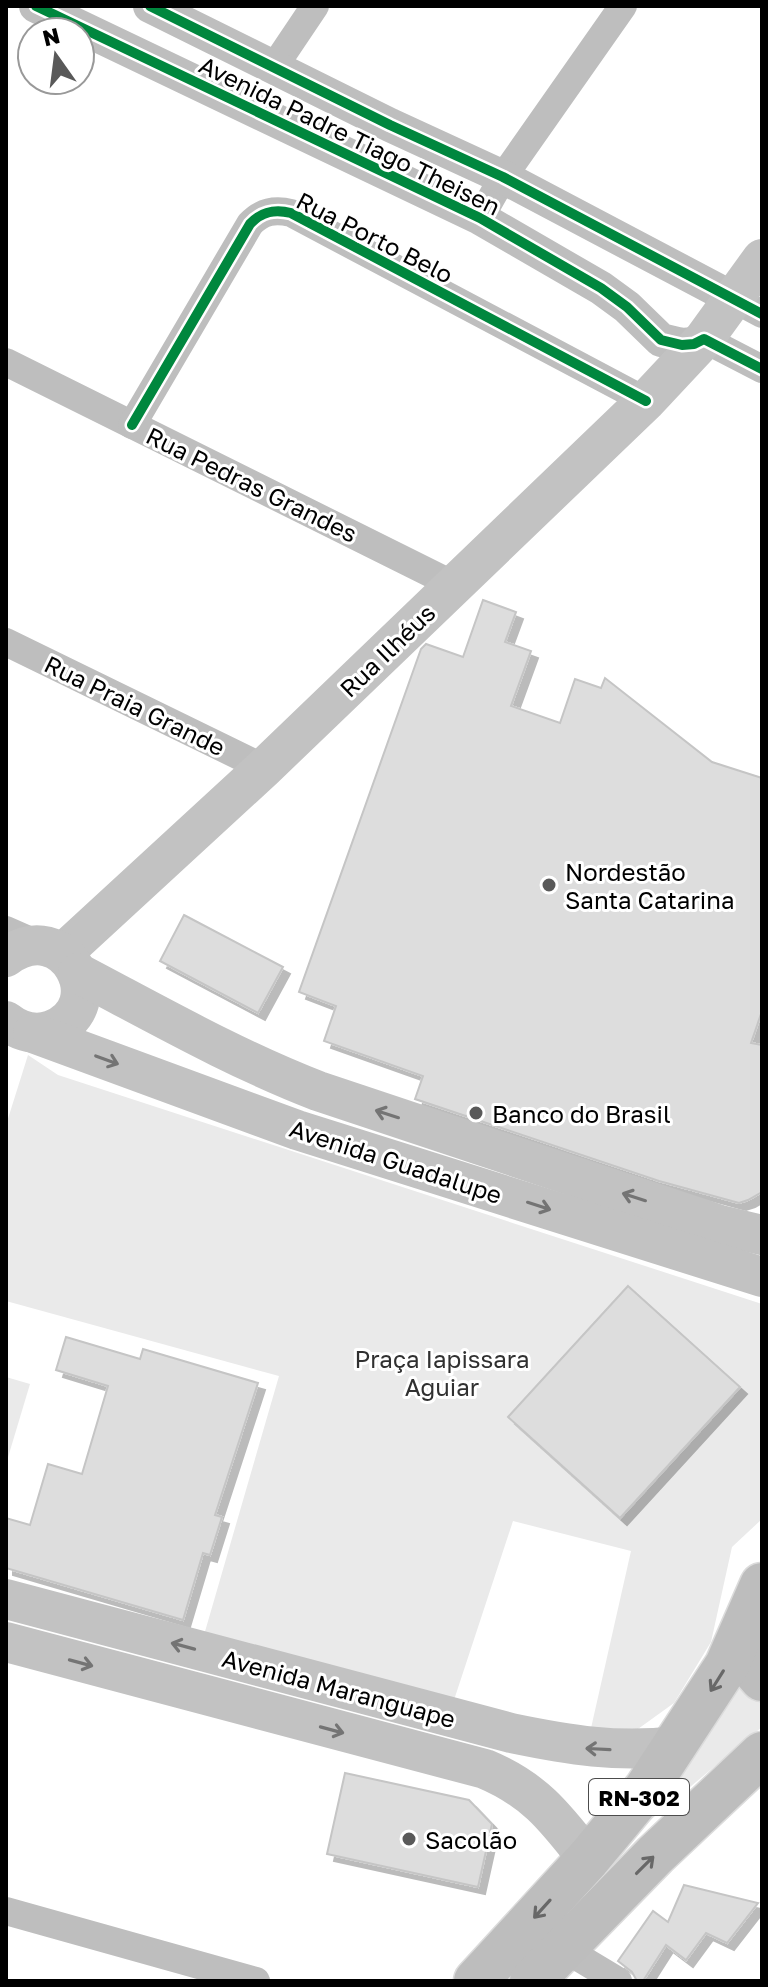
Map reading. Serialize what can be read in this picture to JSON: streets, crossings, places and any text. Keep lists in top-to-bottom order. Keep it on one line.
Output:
{"streets":{"main road":["Rua Ilhéus","Avenida Guadalupe","Avenida Maranguape","RN-302"],"street":["Avenida Padre Tiago Theisen","Rua Porto Belo","Rua Pedras Grandes","Rua Praia Grande"]},"crossings":[["Avenida Padre Tiago Theisen","Rua Ilhéus"],["Rua Porto Belo","Rua Pedras Grandes"],["Rua Porto Belo","Rua Ilhéus"],["Rua Pedras Grandes","Rua Ilhéus"],["Rua Ilhéus","Rua Praia Grande"],["Rua Ilhéus","Avenida Guadalupe"],["Avenida Maranguape","RN-302"]],"parks":["Praça Iapissara Aguiar"],"places":["Nordestão Santa Catarina","Banco do Brasil","Sacolão"],"north":"top"}
